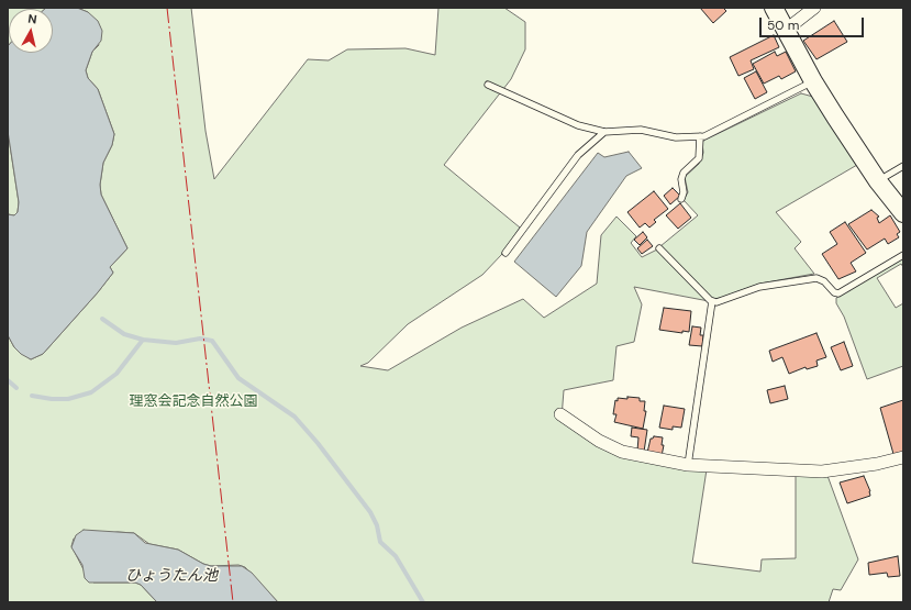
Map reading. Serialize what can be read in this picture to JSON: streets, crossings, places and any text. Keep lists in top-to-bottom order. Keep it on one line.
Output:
{"water":["ひょうたん池"],"parks":["理窓会記念自然公園"],"scale_bar":"50 m","north":"top"}
